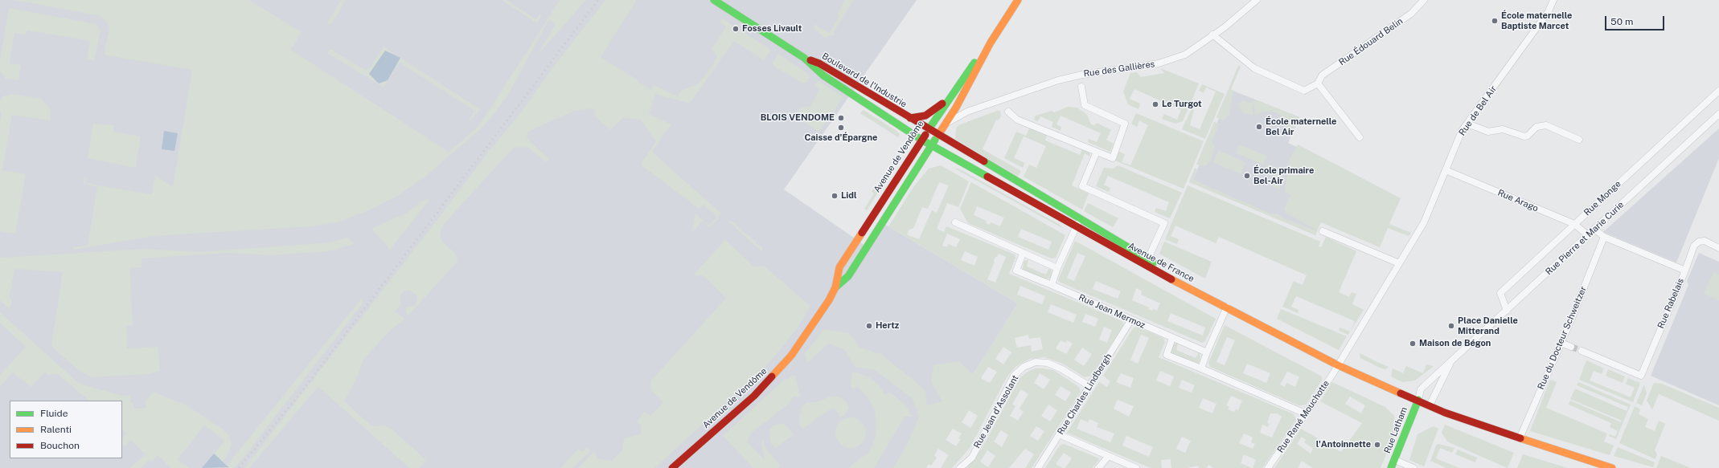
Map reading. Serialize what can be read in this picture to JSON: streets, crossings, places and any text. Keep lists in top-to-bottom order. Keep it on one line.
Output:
{"streets":{"main road":["Boulevard de l'Industrie","Avenue de Vendôme","Avenue de France","Rue Latham"],"street":["Rue Édouard Belin","Rue des Gallières","Rue de Bel Air","Rue Monge","Rue Arago","Rue Pierre et Marie Curie","Rue Rabelais","Rue Jean Mermoz","Rue du Docteur Schweitzer","Rue Charles Lindbergh","Rue Jean d'Assolant","Rue René Mouchotte"]},"crossings":[["Rue Édouard Belin","Rue des Gallières"],["Rue des Gallières","Avenue de Vendôme"],["Boulevard de l'Industrie","Avenue de Vendôme"],["Boulevard de l'Industrie","Avenue de France"],["Rue de Bel Air","Rue Arago"],["Rue de Bel Air","Avenue de France"],["Rue de Bel Air","Rue René Mouchotte"],["Avenue de Vendôme","Avenue de France"],["Rue Monge","Rue Arago"],["Rue Monge","Rue Pierre et Marie Curie"],["Rue Arago","Rue Pierre et Marie Curie"],["Rue Pierre et Marie Curie","Avenue de France"],["Rue Pierre et Marie Curie","Rue Rabelais"],["Rue Pierre et Marie Curie","Rue Latham"],["Avenue de France","Rue du Docteur Schweitzer"],["Avenue de France","Rue René Mouchotte"],["Avenue de France","Rue Latham"],["Rue Rabelais","Rue du Docteur Schweitzer"],["Rue Jean Mermoz","Rue Charles Lindbergh"],["Rue Charles Lindbergh","Rue Jean d'Assolant"]],"places":["École maternelle Baptiste Marcet","Fosses Livault","Le Turgot","BLOIS VENDOME","École maternelle Bel Air","Caisse d'Épargne","École primaire Bel-Air","Lidl","Hertz","Place Danielle Mitterand","Maison de Bégon","l'Antoinnette"],"legend":["Fluide","Ralenti","Bouchon"],"scale_bar":"50 m"}
